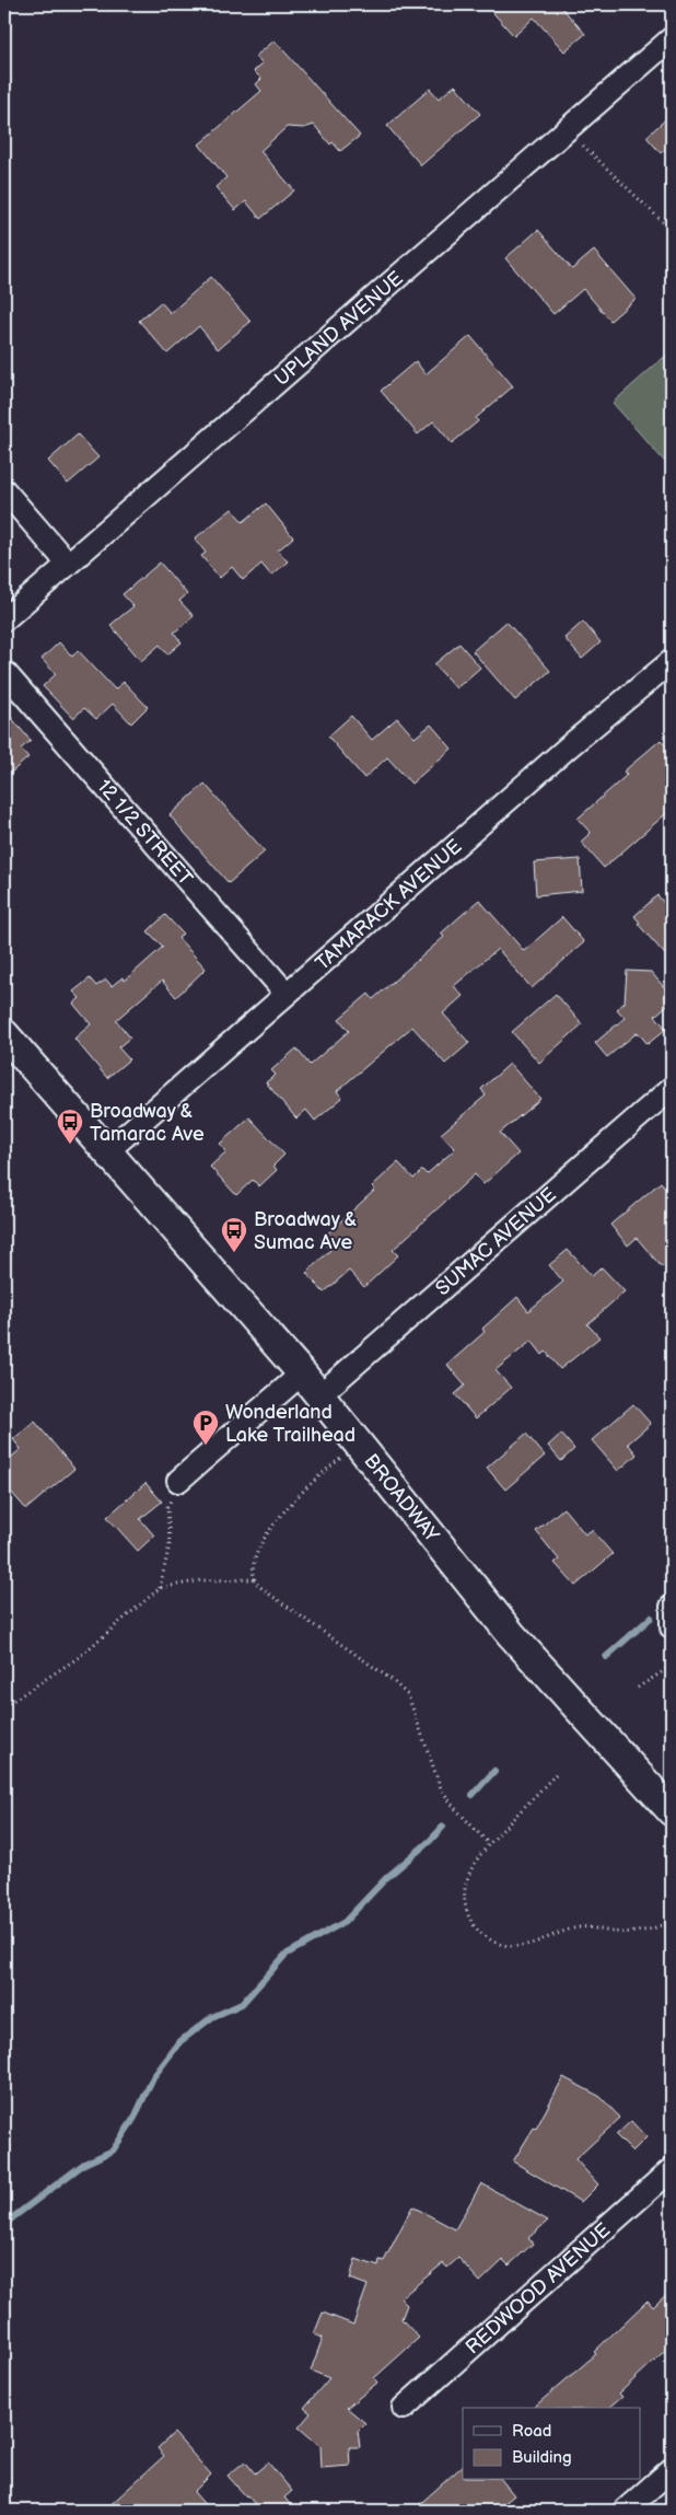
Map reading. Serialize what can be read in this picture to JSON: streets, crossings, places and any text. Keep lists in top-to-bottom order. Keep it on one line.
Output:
{"streets":{"main road":["BROADWAY"],"street":["UPLAND AVENUE","12 1/2 STREET","TAMARACK AVENUE","SUMAC AVENUE","REDWOOD AVENUE"]},"crossings":[["12 1/2 STREET","TAMARACK AVENUE"],["TAMARACK AVENUE","BROADWAY"],["SUMAC AVENUE","BROADWAY"]],"places":{"bus stop":["Broadway & Tamarac Ave","Broadway & Sumac Ave"],"parking":["Wonderland Lake Trailhead"]},"legend":["Road","Building"]}
